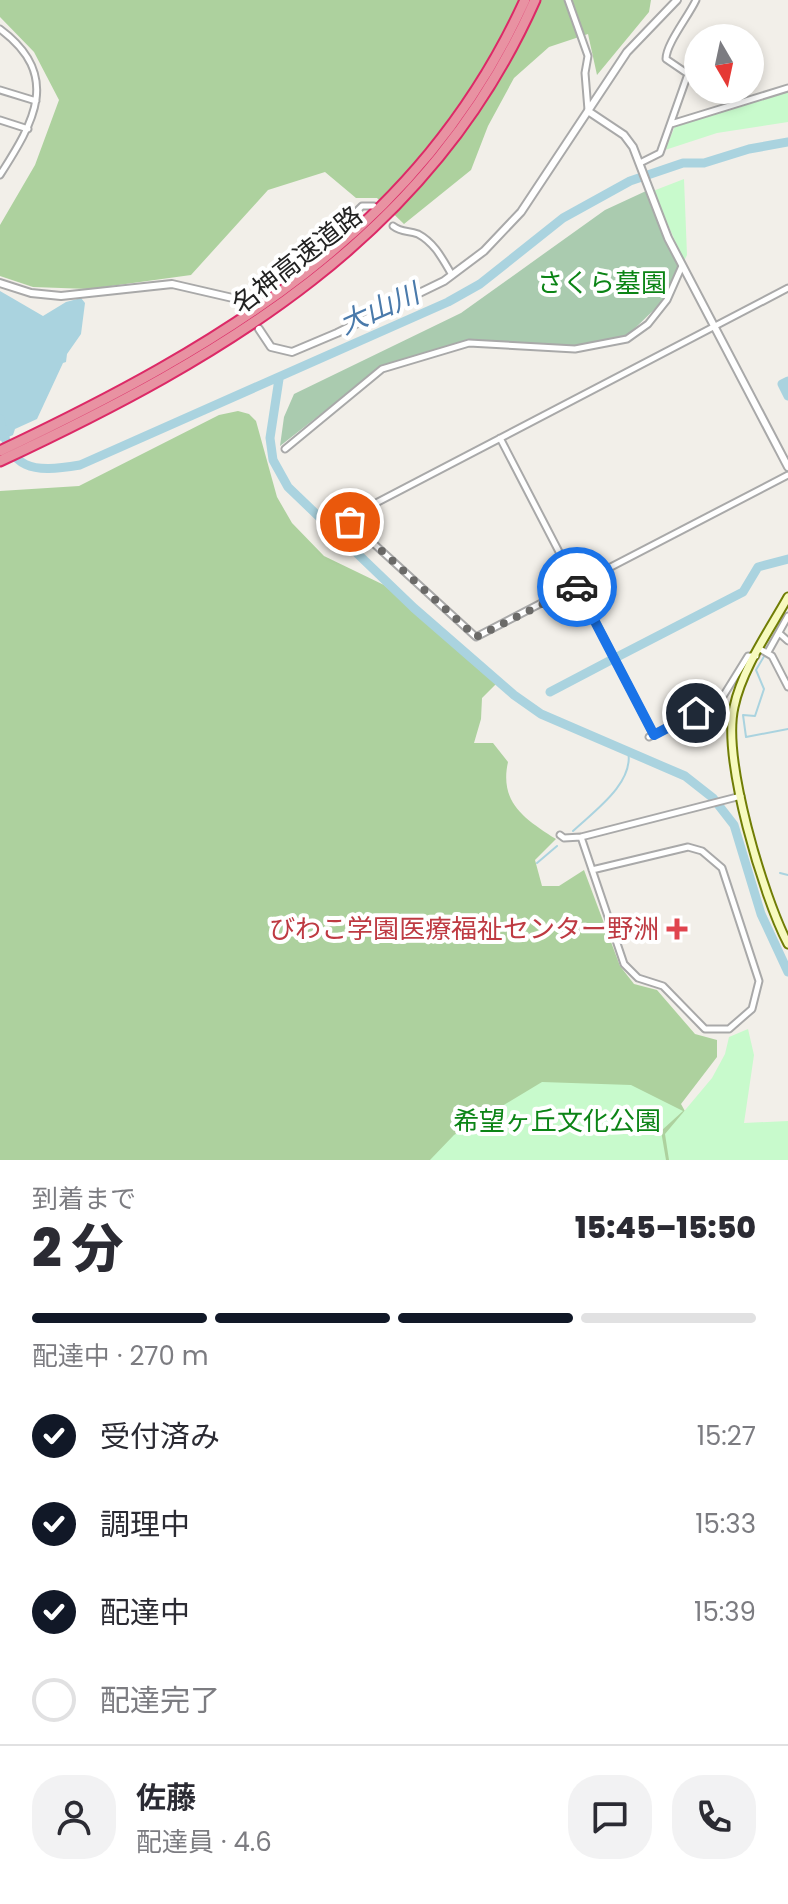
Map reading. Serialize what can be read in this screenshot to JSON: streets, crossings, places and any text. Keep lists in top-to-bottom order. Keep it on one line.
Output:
{"streets":{"highway":["名神高速道路"]},"water":["大山川"],"parks":["さくら墓園","希望ヶ丘文化公園"],"places":{"health":["びわこ学園医療福祉センター野洲"]},"north":"bottom","page":{"heading":["2 分","到着まで","15:45–15:50"],"panel":["佐藤","配達員 · 4.6"],"bar":"配達中 · 270 m","list":[["受付済み","15:27"],["調理中","15:33"],["配達中","15:39"],"配達完了"]}}
